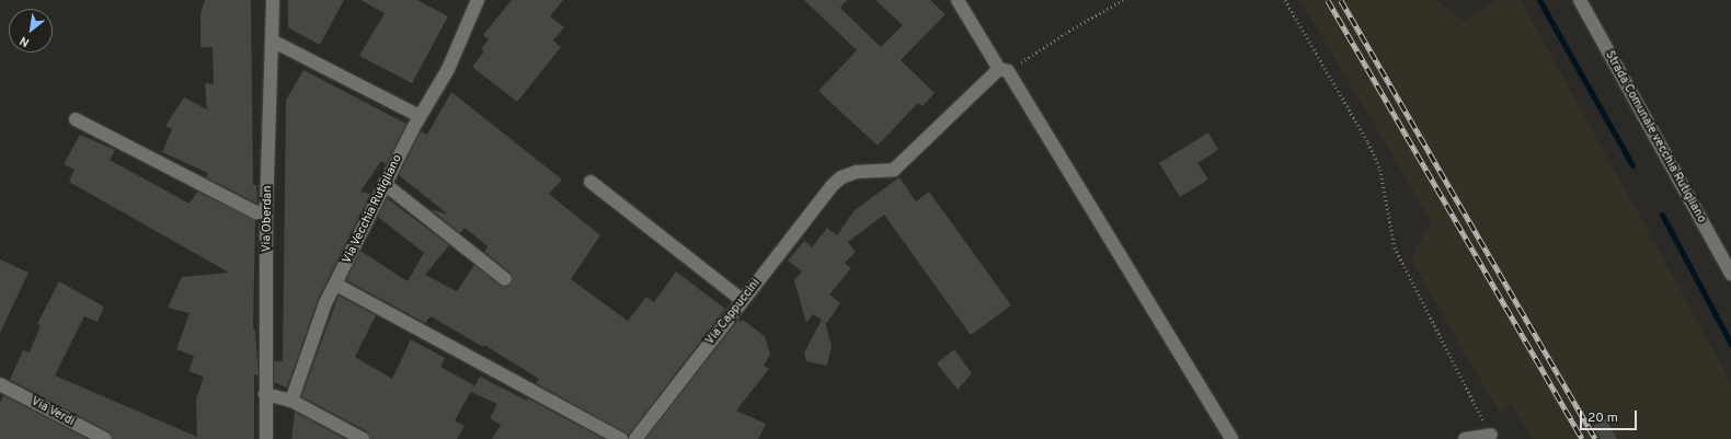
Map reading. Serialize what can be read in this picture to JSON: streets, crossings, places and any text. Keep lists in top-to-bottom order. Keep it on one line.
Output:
{"streets":{"street":["Strada Comunale vecchia Rutigliano","Via Vecchia Rutigliano","Via Oberdan","Via Cappuccini","Via Verdi"]},"scale_bar":"20 m","north":"bottom left"}
